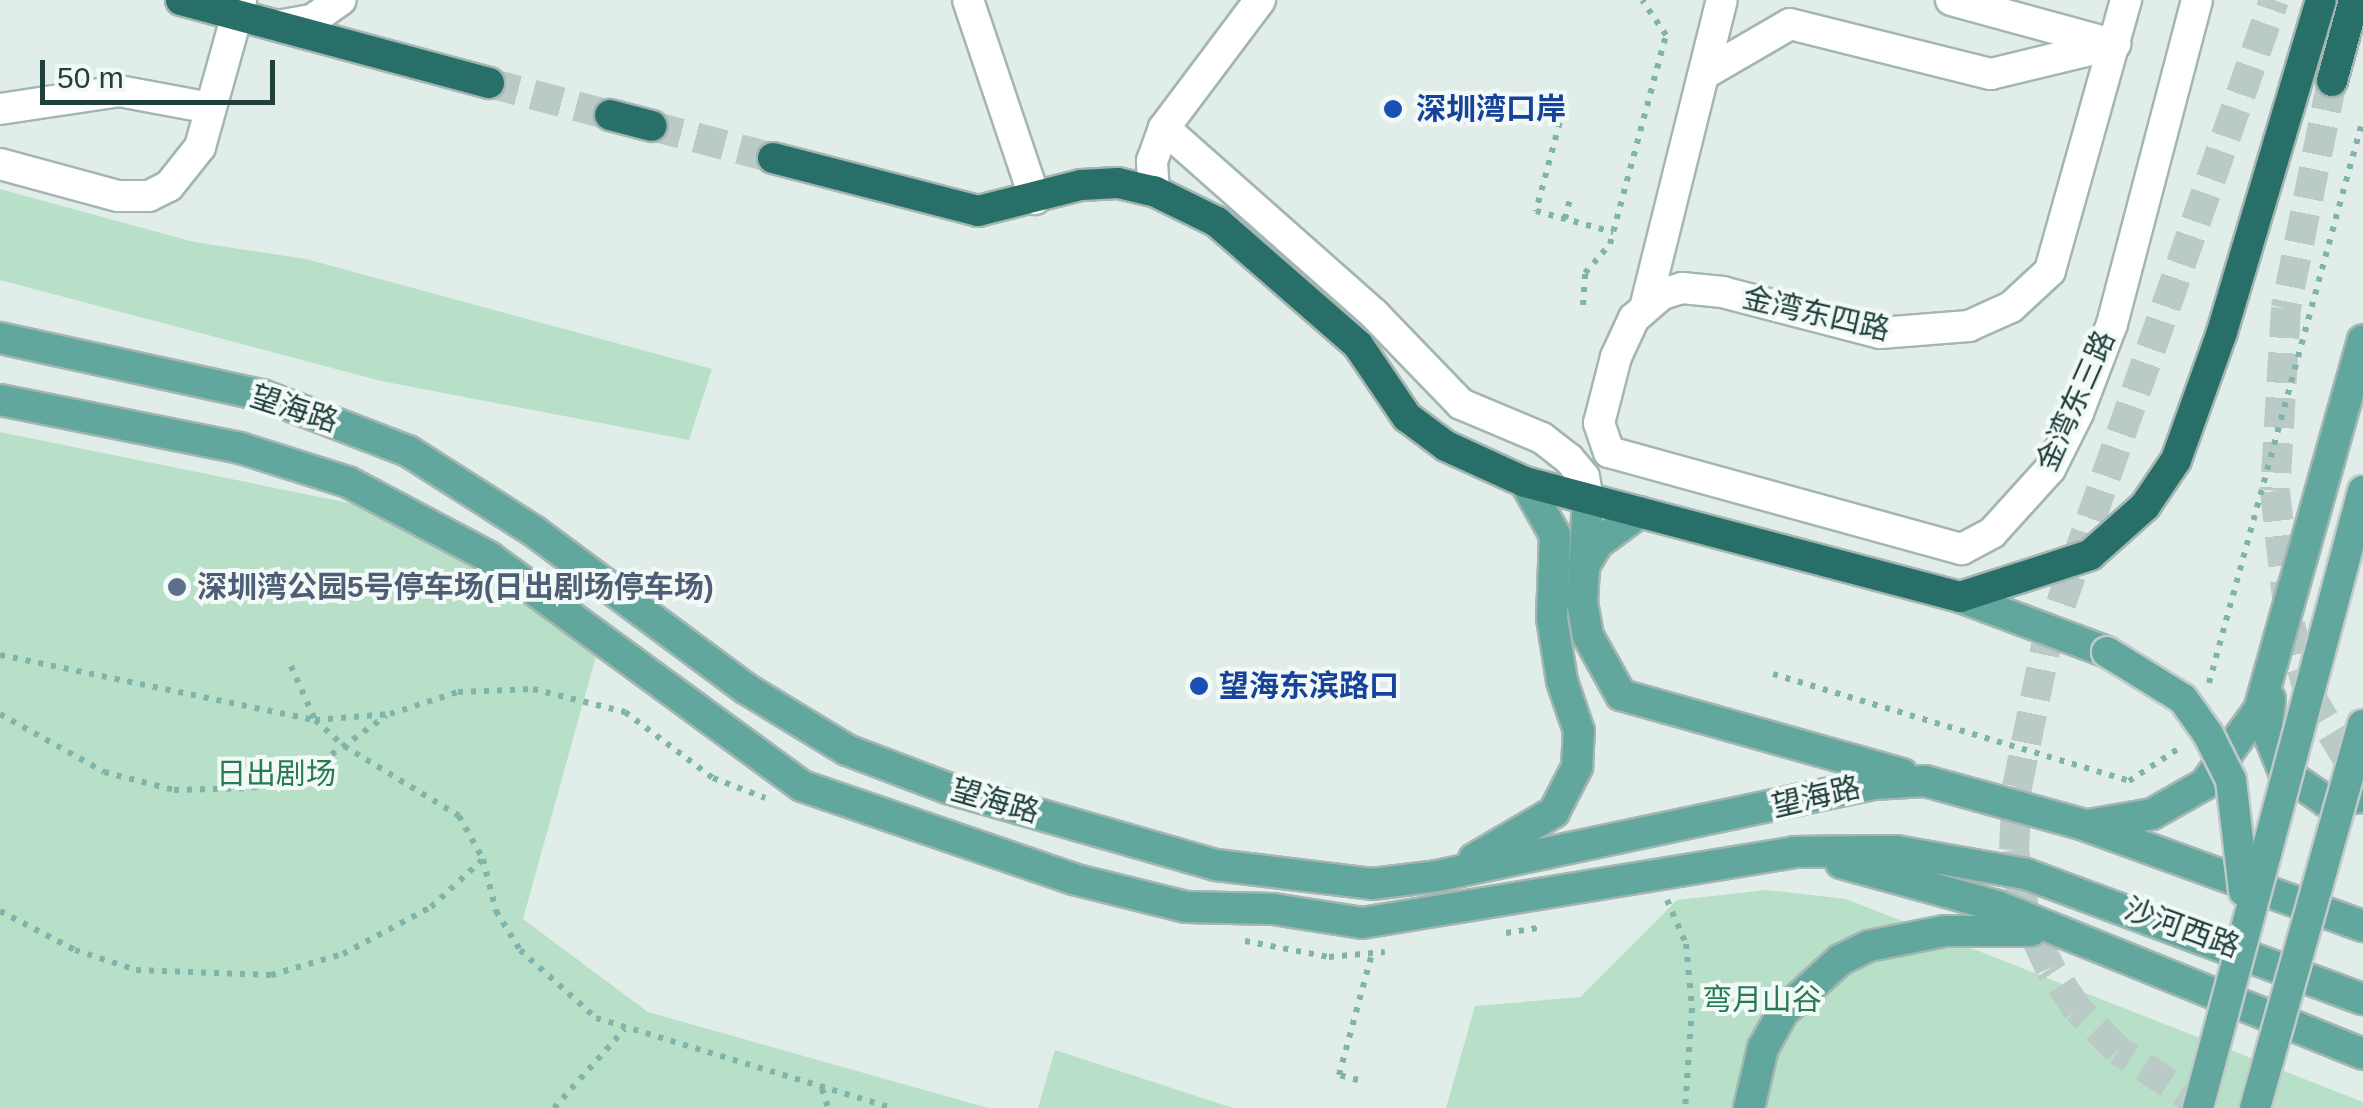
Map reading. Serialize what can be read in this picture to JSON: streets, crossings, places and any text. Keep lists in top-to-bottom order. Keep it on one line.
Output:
{"streets":{"main road":["望海路","沙河西路"],"street":["金湾东四路","金湾东三路"]},"crossings":[["望海路","沙河西路"]],"parks":["日出剧场","弯月山谷"],"places":["深圳湾口岸","深圳湾公园5号停车场(日出剧场停车场)","望海东滨路口"],"scale_bar":"50 m"}
